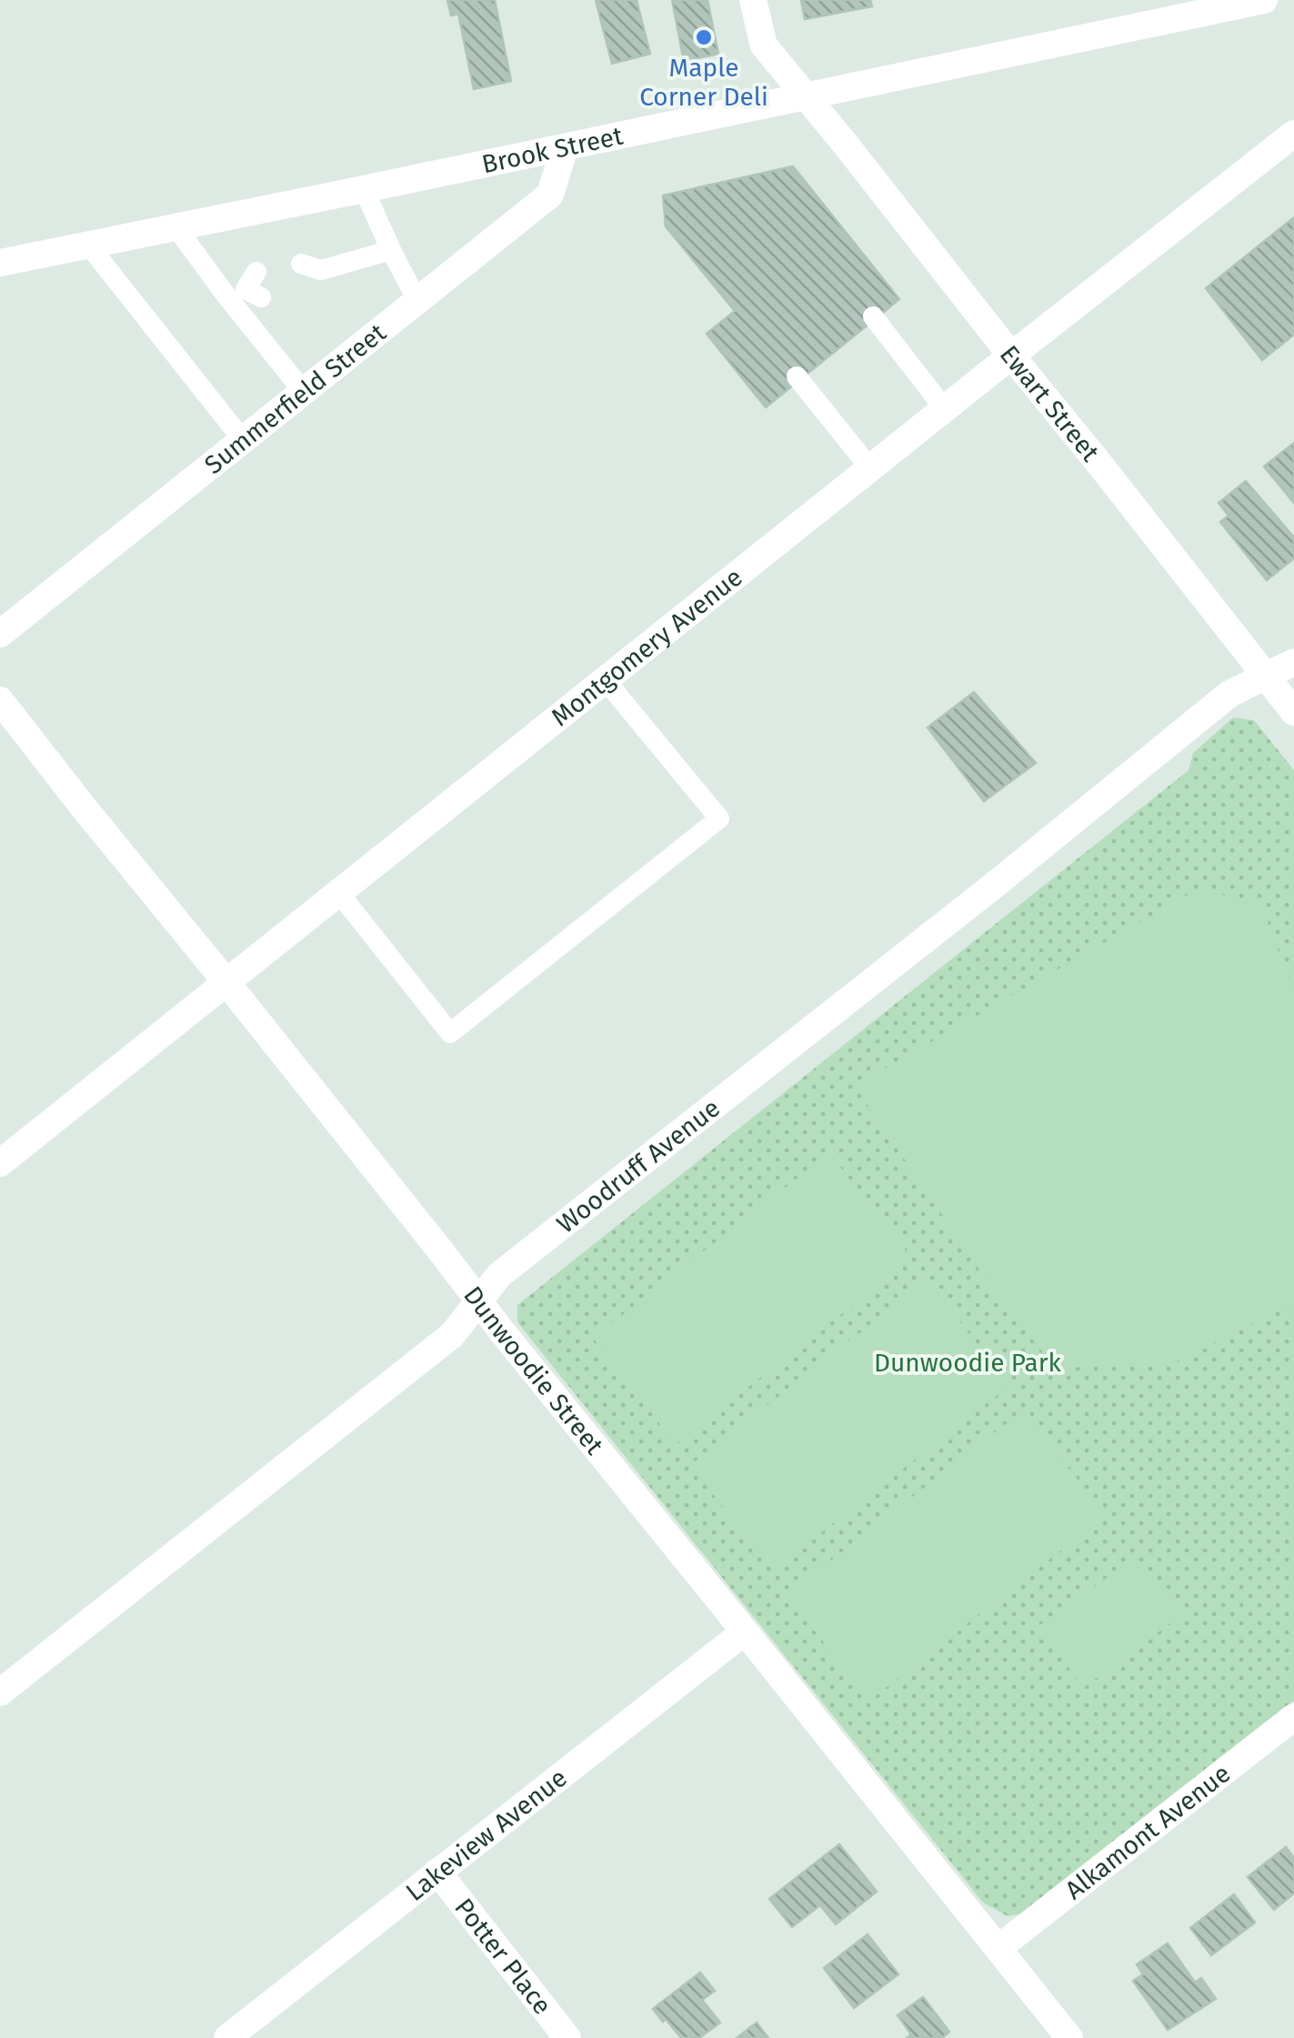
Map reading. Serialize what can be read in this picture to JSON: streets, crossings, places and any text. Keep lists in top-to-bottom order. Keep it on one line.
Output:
{"streets":{"street":["Brook Street","Summerfield Street","Ewart Street","Montgomery Avenue","Woodruff Avenue","Dunwoodie Street","Alkamont Avenue","Lakeview Avenue","Potter Place"]},"crossings":[["Brook Street","Summerfield Street"],["Brook Street","Ewart Street"],["Ewart Street","Montgomery Avenue"],["Ewart Street","Woodruff Avenue"],["Montgomery Avenue","Dunwoodie Street"],["Woodruff Avenue","Dunwoodie Street"],["Dunwoodie Street","Alkamont Avenue"],["Dunwoodie Street","Lakeview Avenue"],["Lakeview Avenue","Potter Place"]],"parks":["Dunwoodie Park"],"places":["Maple Corner Deli"]}
